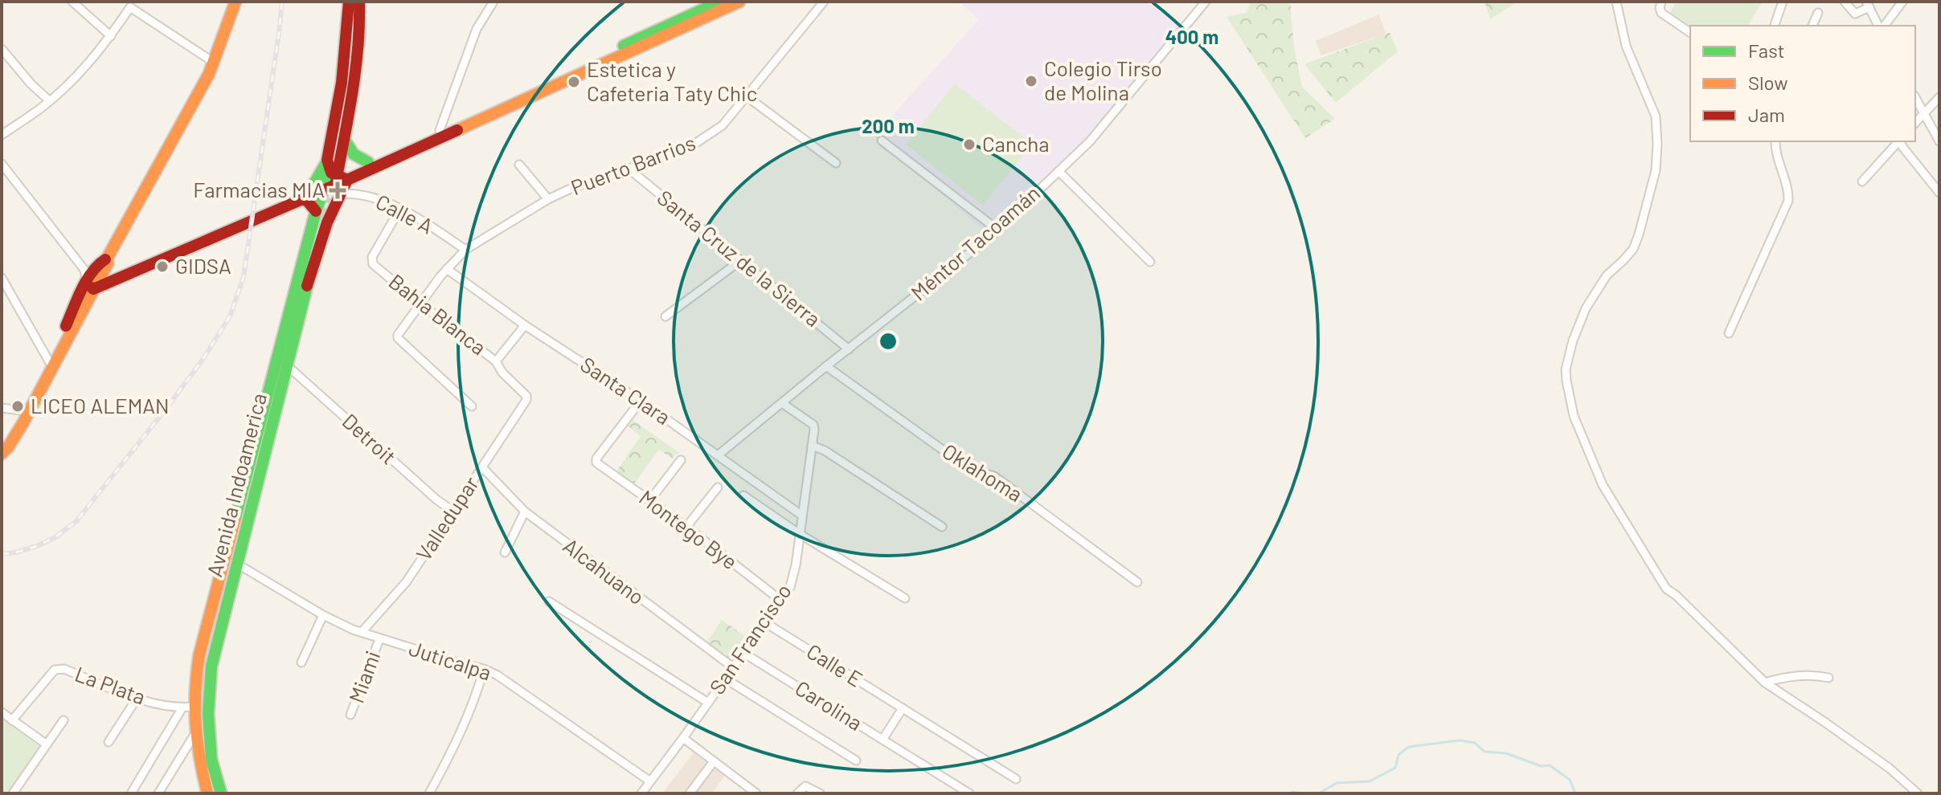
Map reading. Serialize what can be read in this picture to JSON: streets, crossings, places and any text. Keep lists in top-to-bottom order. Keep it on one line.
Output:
{"streets":{"main road":["Avenida Indoamerica"],"street":["Puerto Barrios","Calle A","Méntor Tacoamán","Santa Cruz de la Sierra","Bahia Blanca","Santa Clara","Detroit","Oklahoma","Valledupar","Montego Bye","Alcahuano","San Francisco","Juticalpa","Calle E","Miami","La Plata","Carolina"]},"crossings":[["Puerto Barrios","Calle A"],["Puerto Barrios","Santa Cruz de la Sierra"],["Puerto Barrios","Bahia Blanca"],["Puerto Barrios","Santa Clara"],["Calle A","Bahia Blanca"],["Calle A","Avenida Indoamerica"],["Méntor Tacoamán","Santa Cruz de la Sierra"],["Méntor Tacoamán","Santa Clara"],["Méntor Tacoamán","Oklahoma"],["Méntor Tacoamán","San Francisco"],["Bahia Blanca","Valledupar"],["Santa Clara","Montego Bye"],["Santa Clara","San Francisco"],["Detroit","Avenida Indoamerica"],["Detroit","Valledupar"],["Avenida Indoamerica","Juticalpa"],["Avenida Indoamerica","La Plata"],["Valledupar","Alcahuano"],["Valledupar","Juticalpa"],["Montego Bye","San Francisco"],["Alcahuano","San Francisco"],["San Francisco","Juticalpa"],["San Francisco","Calle E"],["San Francisco","Carolina"],["Juticalpa","Miami"],["Calle E","Carolina"]],"places":{"other":["Colegio Tirso de Molina","Estetica y Cafeteria Taty Chic","Cancha","GIDSA","LICEO ALEMAN"],"health":["Farmacias MIA"]},"legend":["Fast","Slow","Jam"],"rings":["400 m","200 m"]}
